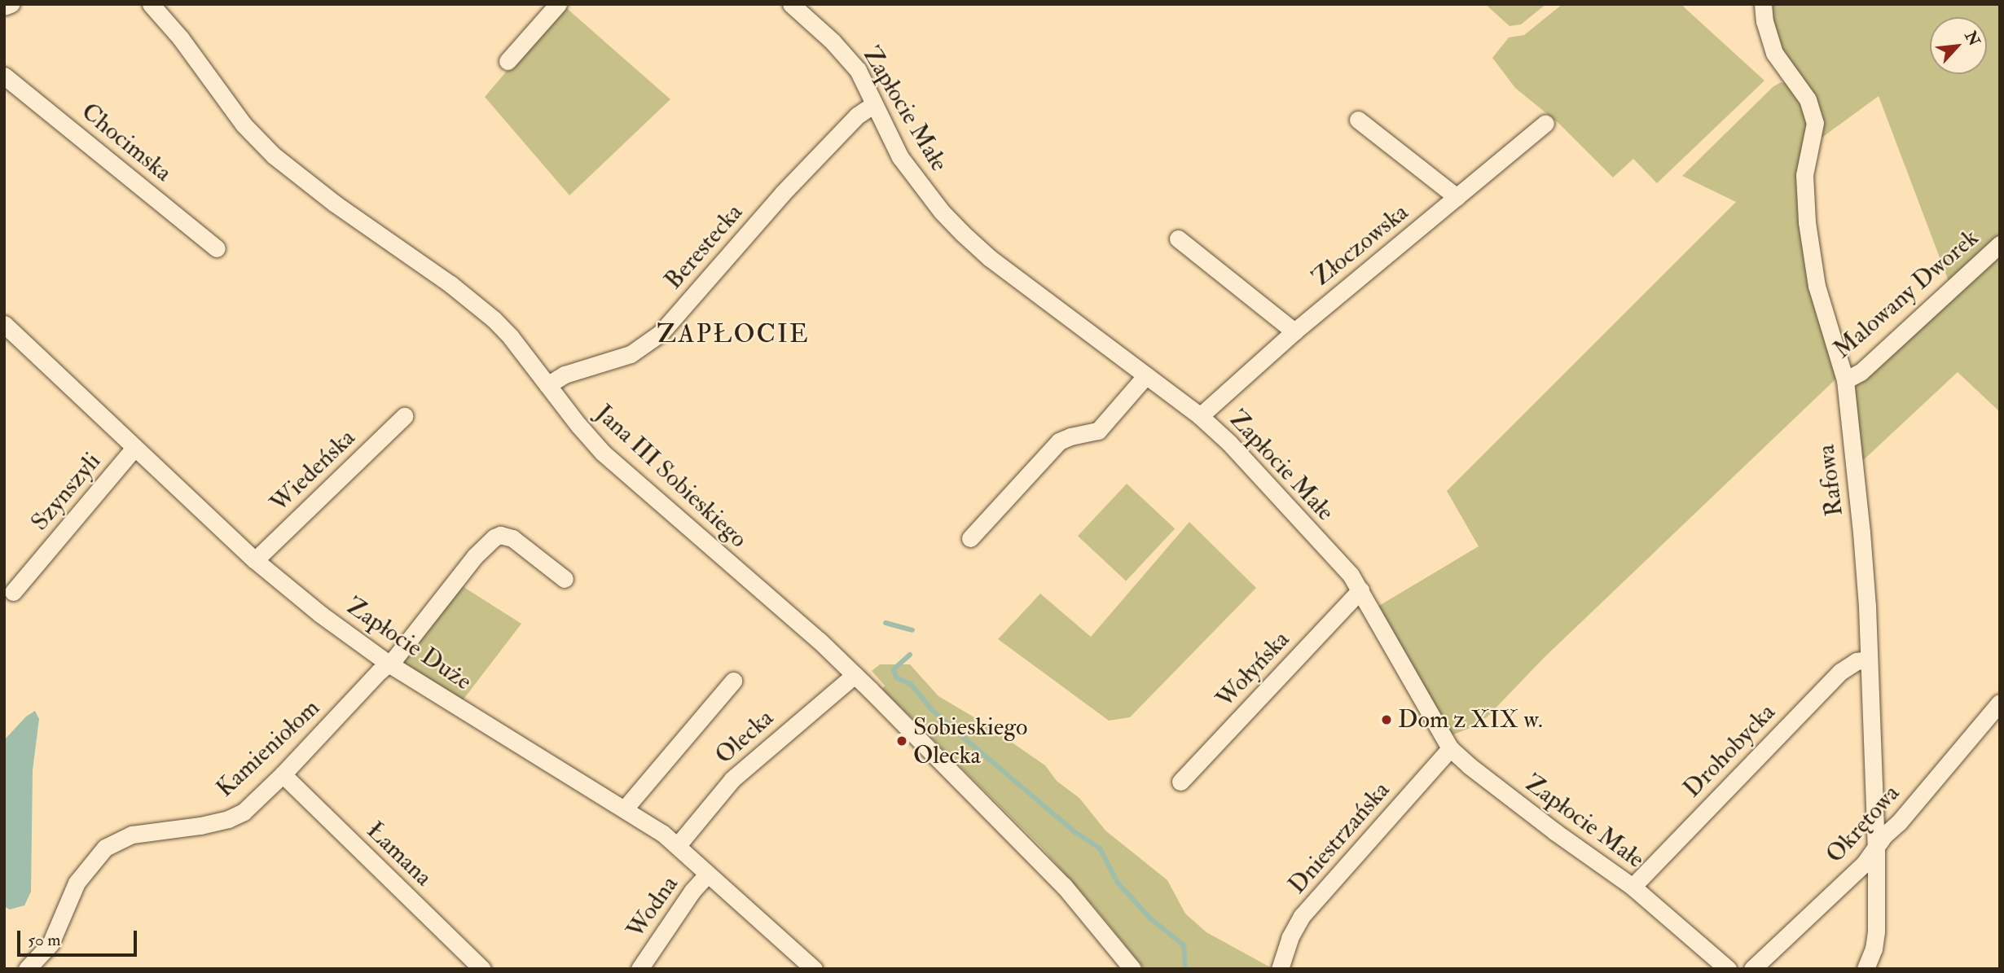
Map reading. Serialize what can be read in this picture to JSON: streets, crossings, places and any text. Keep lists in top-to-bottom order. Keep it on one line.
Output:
{"streets":{"street":["Zapłocie Małe","Chocimska","Złoczowska","Berestecka","Malowany Dworek","Wiedeńska","Jana III Sobieskiego","Rafowa","Szynszyli","Zapłocie Duże","Wołyńska","Olecka","Kamieniołom","Drohobycka","Okrętowa","Dniestrzańska","Łamana","Wodna"]},"crossings":[["Zapłocie Małe","Złoczowska"],["Zapłocie Małe","Berestecka"],["Zapłocie Małe","Wołyńska"],["Zapłocie Małe","Drohobycka"],["Zapłocie Małe","Dniestrzańska"],["Berestecka","Jana III Sobieskiego"],["Malowany Dworek","Rafowa"],["Wiedeńska","Zapłocie Duże"],["Jana III Sobieskiego","Olecka"],["Rafowa","Drohobycka"],["Rafowa","Okrętowa"],["Szynszyli","Zapłocie Duże"],["Zapłocie Duże","Olecka"],["Zapłocie Duże","Kamieniołom"],["Zapłocie Duże","Wodna"],["Kamieniołom","Łamana"]],"districts":["ZAPŁOCIE"],"places":["Dom z XIX w.","Sobieskiego Olecka"],"scale_bar":"50 m","north":"top right"}
